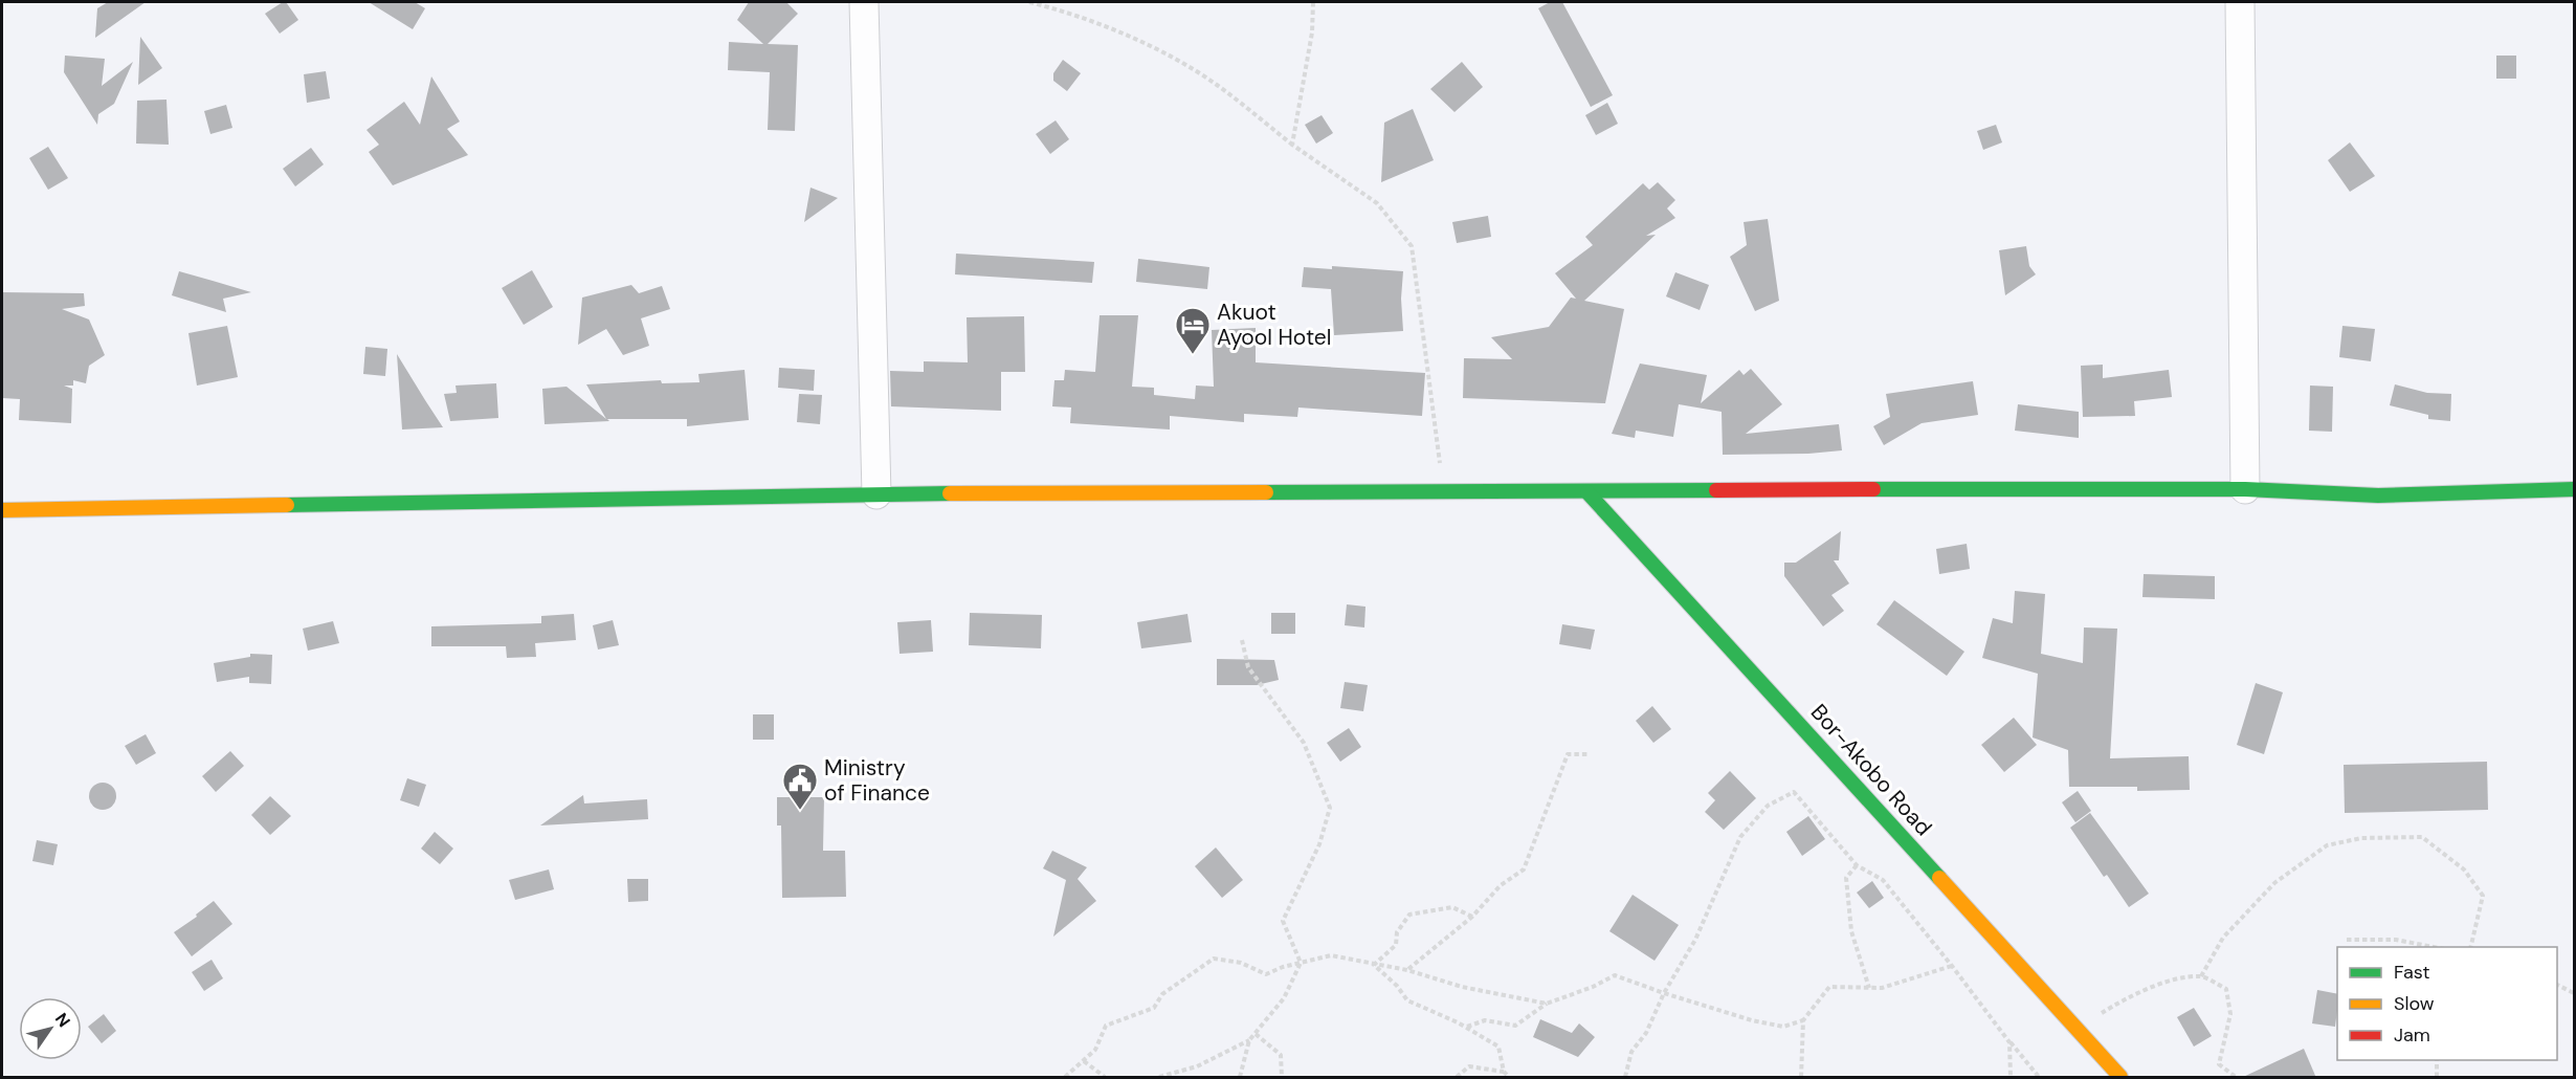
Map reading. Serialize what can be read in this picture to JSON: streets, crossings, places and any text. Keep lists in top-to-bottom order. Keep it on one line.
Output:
{"streets":{"street":["Bor-Akobo Road"]},"places":{"hotel":["Akuot Ayool Hotel"],"public building":["Ministry of Finance"]},"legend":["Fast","Slow","Jam"],"north":"top right"}
